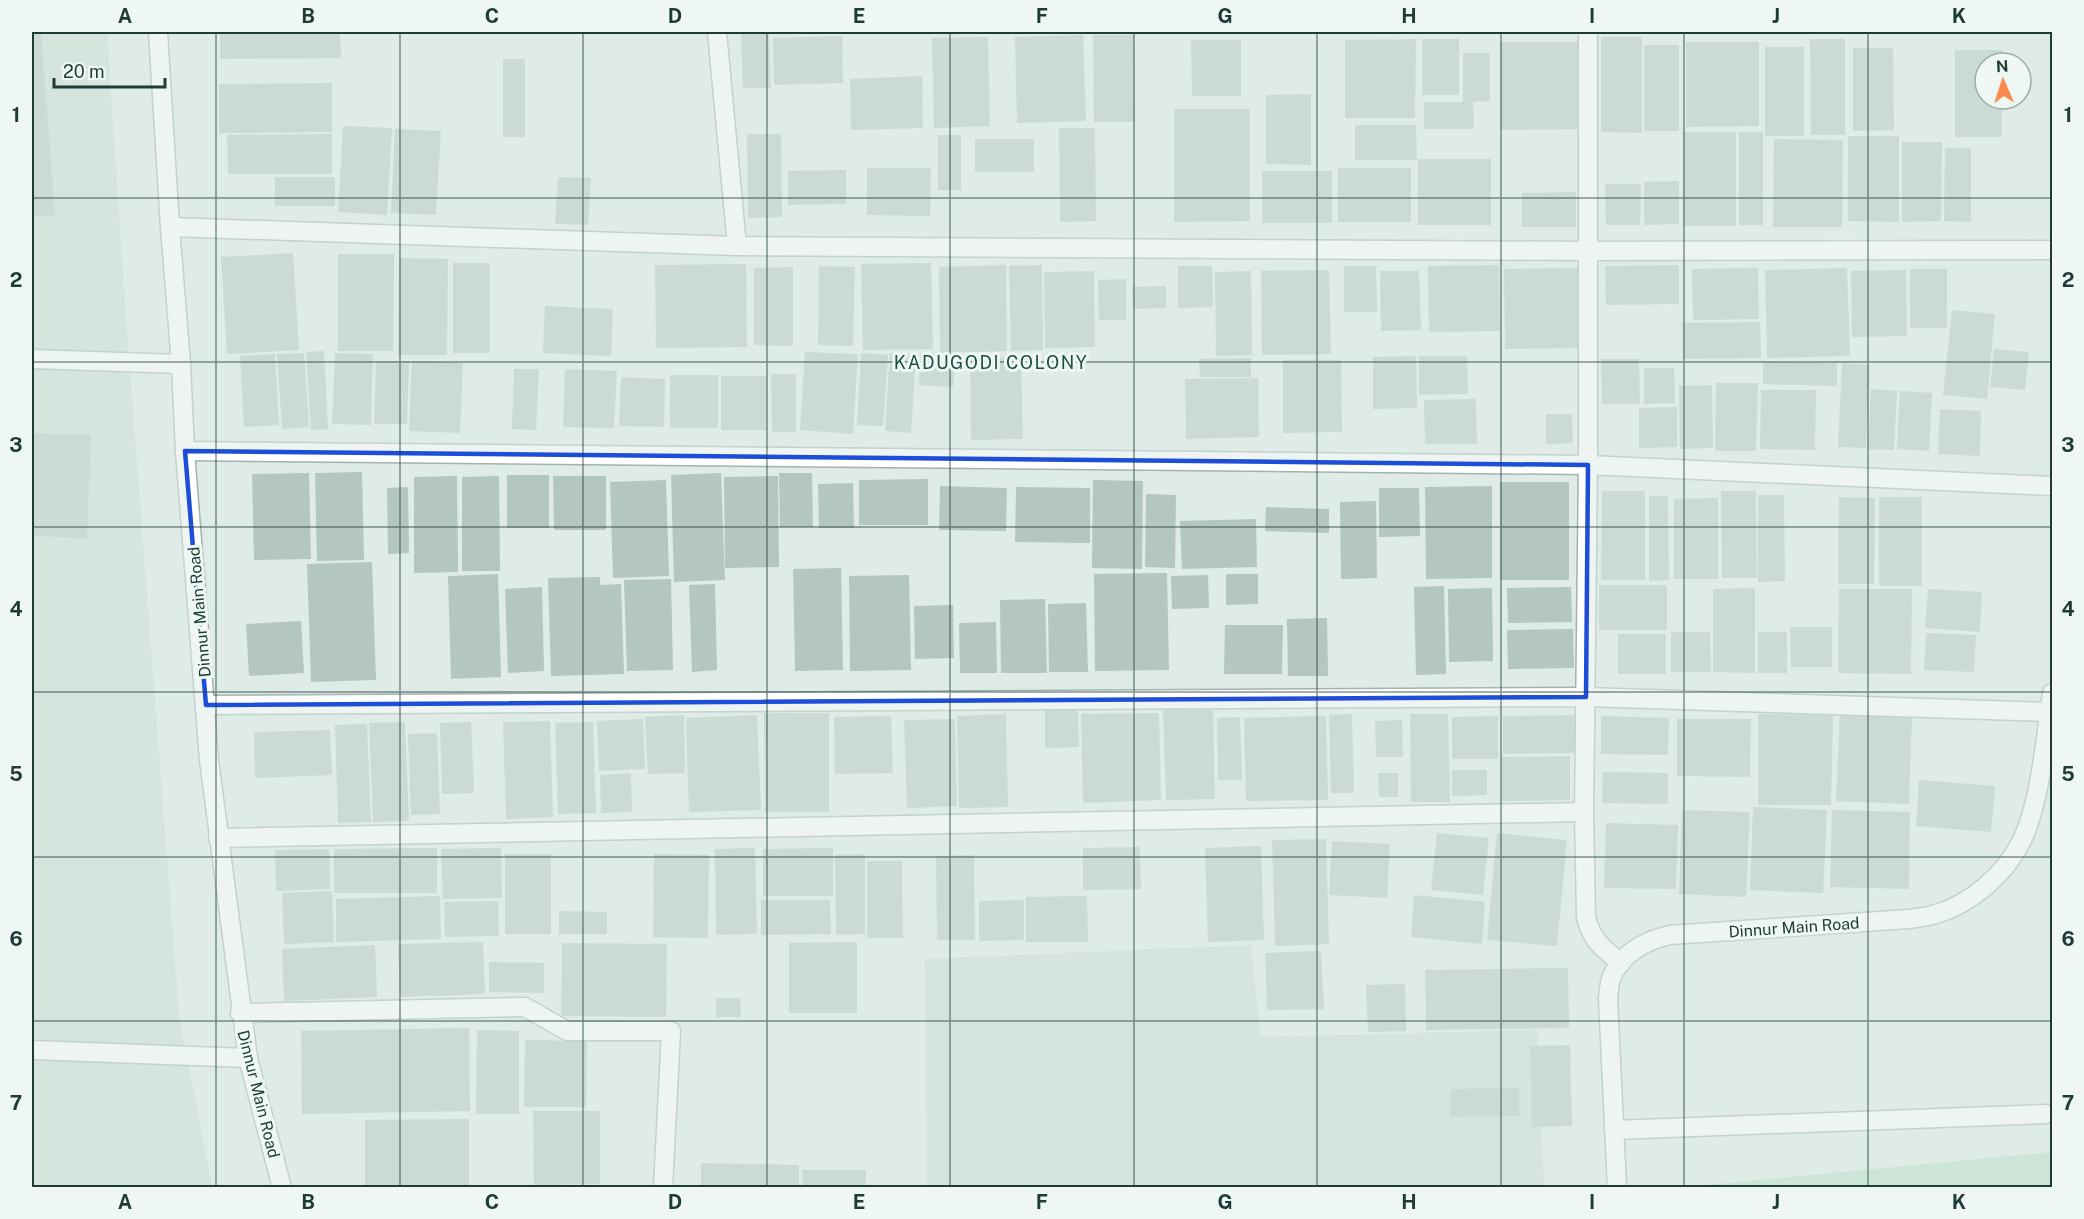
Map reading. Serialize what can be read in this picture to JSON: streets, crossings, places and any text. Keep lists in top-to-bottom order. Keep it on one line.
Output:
{"streets":{"street":["Dinnur Main Road"]},"districts":["KADUGODI COLONY"],"scale_bar":"20 m","north":"top","grid":{"columns":["A","B","C","D","E","F","G","H","I","J","K"],"rows":["1","2","3","4","5","6","7"]}}
